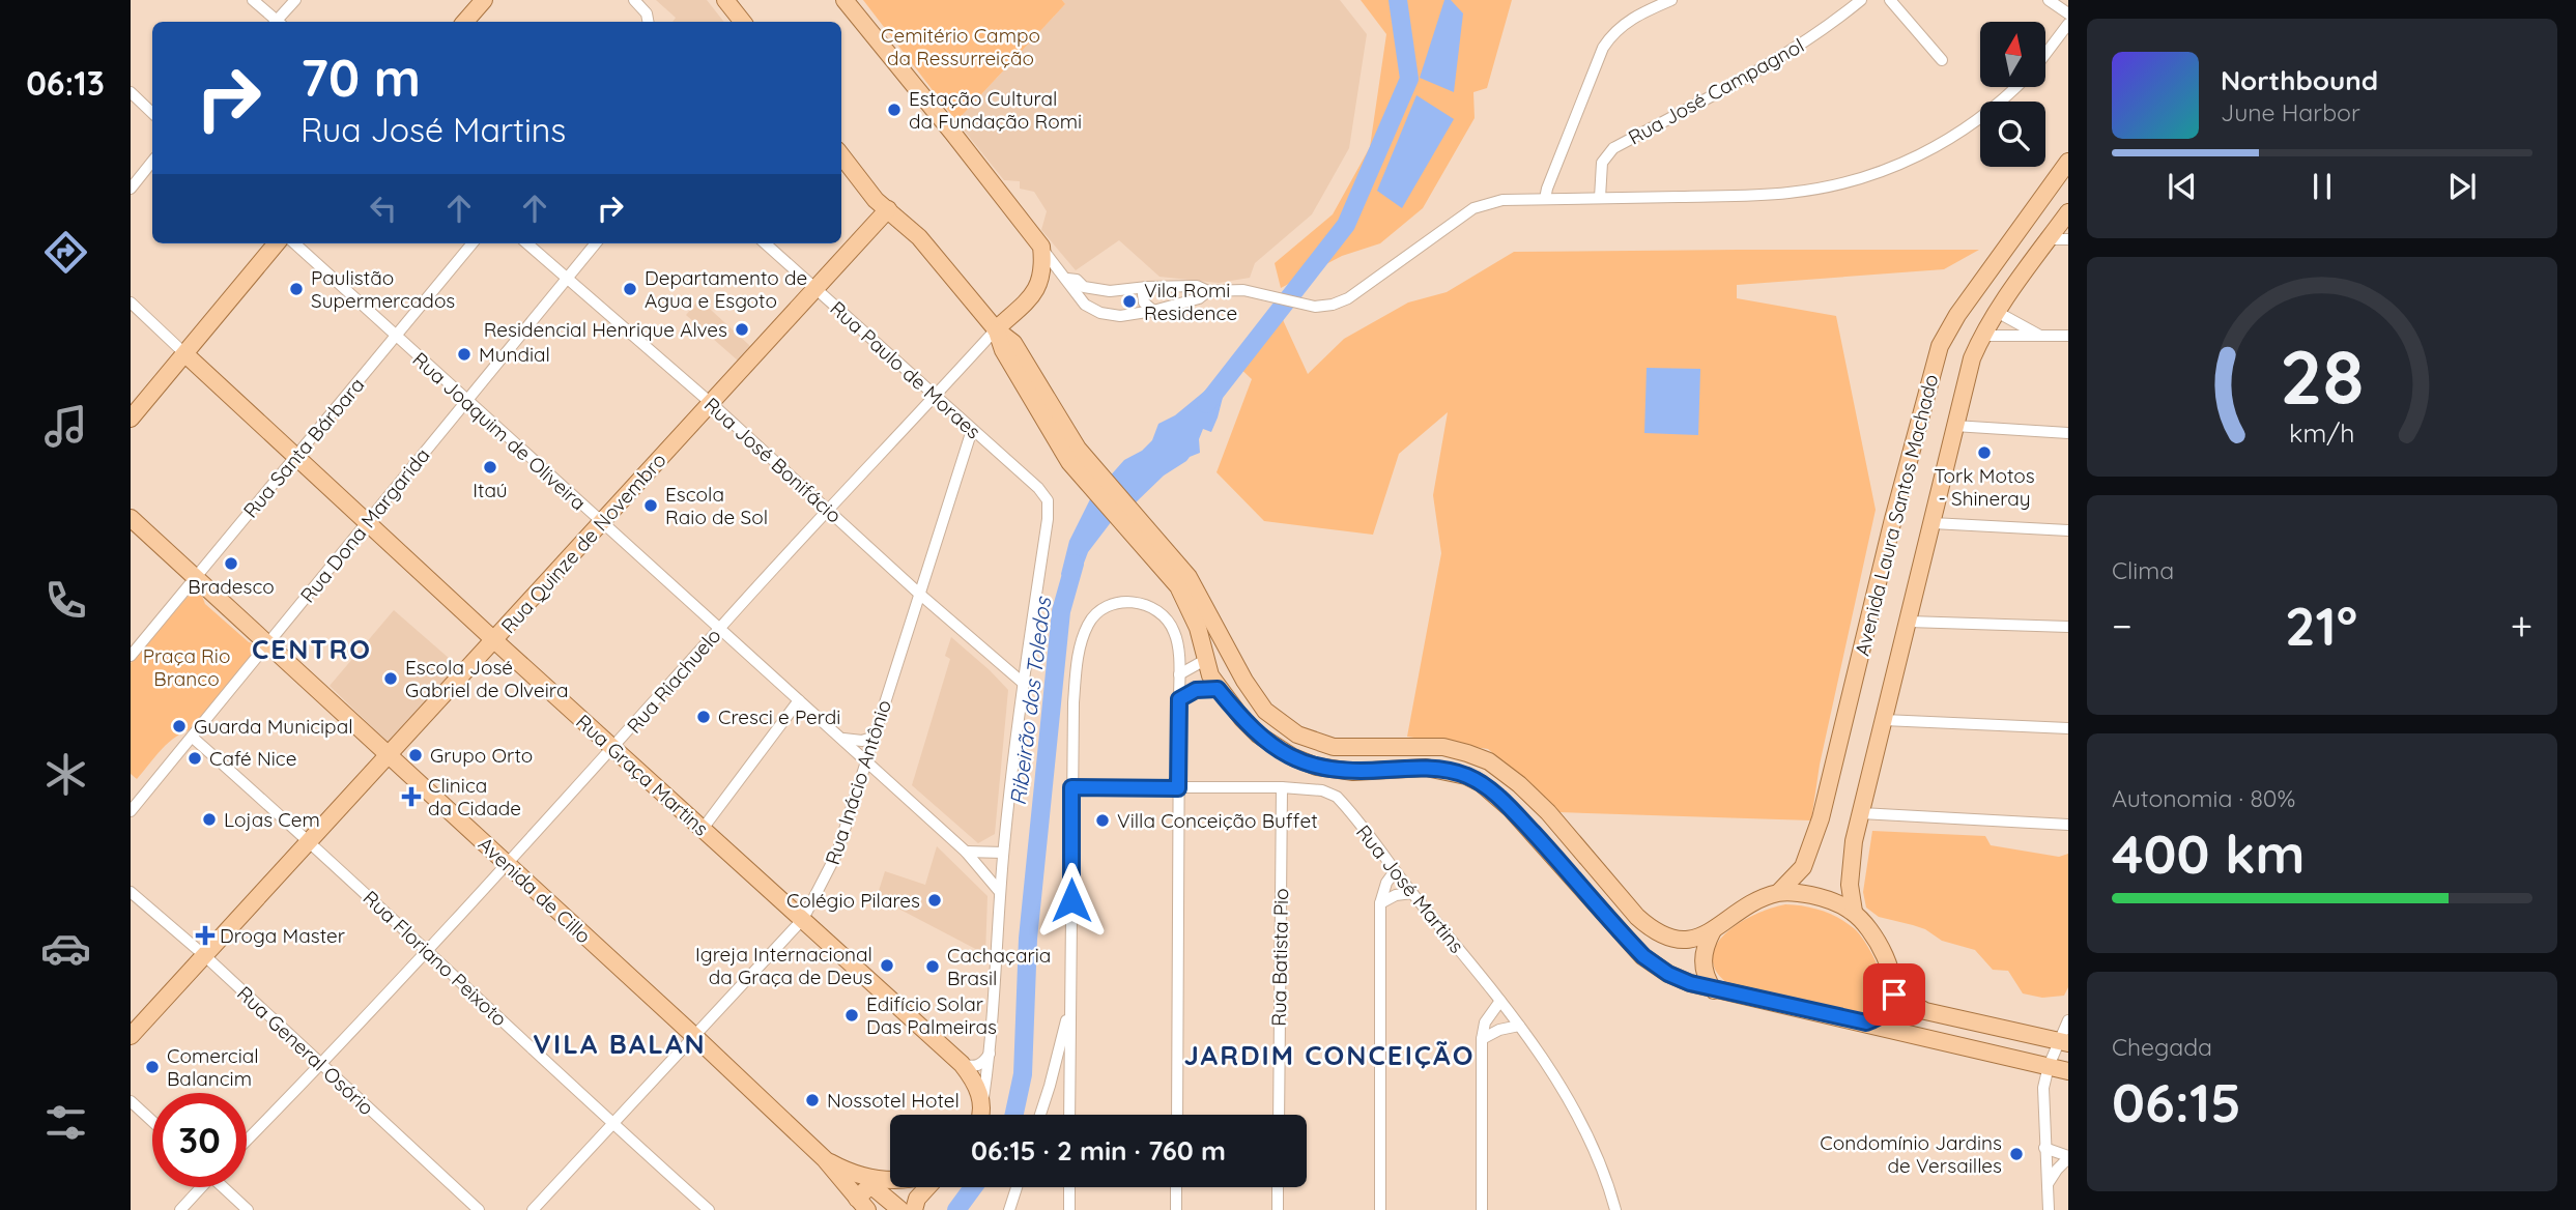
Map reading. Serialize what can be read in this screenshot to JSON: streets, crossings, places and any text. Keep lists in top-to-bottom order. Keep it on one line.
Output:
{"streets":{"main road":["Avenida Laura Santos Machado","Rua Quinze de Novembro","Rua Graça Martins","Avenida de Cillo"],"street":["Rua José Campagnol","Rua Paulo de Moraes","Rua Joaquim de Oliveira","Rua Santa Bárbara","Rua José Bonifácio","Rua Dona Margarida","Rua Riachuelo","Rua Inácio Antônio","Rua José Martins","Rua Batista Pio","Rua Floriano Peixoto","Rua General Osório"]},"crossings":[["Rua Paulo de Moraes","Rua José Bonifácio"],["Rua Paulo de Moraes","Rua Quinze de Novembro"],["Rua Paulo de Moraes","Rua Riachuelo"],["Rua Paulo de Moraes","Rua Inácio Antônio"],["Rua Joaquim de Oliveira","Rua Santa Bárbara"],["Rua Joaquim de Oliveira","Rua Dona Margarida"],["Rua Joaquim de Oliveira","Rua Quinze de Novembro"],["Rua Joaquim de Oliveira","Rua Riachuelo"],["Rua Joaquim de Oliveira","Rua Inácio Antônio"],["Rua Santa Bárbara","Rua Graça Martins"],["Rua Santa Bárbara","Avenida de Cillo"],["Rua José Bonifácio","Rua Dona Margarida"],["Rua José Bonifácio","Rua Quinze de Novembro"],["Rua José Bonifácio","Rua Riachuelo"],["Rua José Bonifácio","Rua Inácio Antônio"],["Rua Dona Margarida","Rua Graça Martins"],["Rua Dona Margarida","Avenida de Cillo"],["Rua Dona Margarida","Rua Floriano Peixoto"],["Rua Quinze de Novembro","Rua Graça Martins"],["Rua Quinze de Novembro","Avenida de Cillo"],["Rua Quinze de Novembro","Rua Floriano Peixoto"],["Rua Quinze de Novembro","Rua General Osório"],["Rua Riachuelo","Rua Graça Martins"],["Rua Riachuelo","Avenida de Cillo"],["Rua Riachuelo","Rua Floriano Peixoto"],["Rua Riachuelo","Rua General Osório"],["Rua Graça Martins","Rua Inácio Antônio"],["Rua Inácio Antônio","Avenida de Cillo"],["Rua Inácio Antônio","Rua Floriano Peixoto"],["Rua José Martins","Rua Batista Pio"]],"districts":["CENTRO","VILA BALAN","JARDIM CONCEIÇÃO"],"water":["Ribeirão dos Toledos"],"parks":["Cemitério Campo da Ressurreição","Praça Rio Branco"],"places":{"other":["Estação Cultural da Fundação Romi","Paulistão Supermercados","Departamento de Agua e Esgoto","Vila Romi Residence","Residencial Henrique Alves","Mundial","Tork Motos - Shineray","Itaú","Escola Raio de Sol","Bradesco","Escola José Gabriel de Olveira","Cresci e Perdi","Guarda Municipal","Grupo Orto","Café Nice","Lojas Cem","Villa Conceição Buffet","Colégio Pilares","Igreja Internacional da Graça de Deus","Cachaçaria Brasil","Edifício Solar Das Palmeiras","Comercial Balancim","Nossotel Hotel","Condomínio Jardins de Versailles"],"health":["Clinica da Cidade","Droga Master"]},"north":"top","page":{"tabs":"06:13","turn":["70 m","Rua José Martins"],"song":["Northbound","June Harbor"],"tile":["Clima",["Autonomia · 80%","400 km"],["Chegada","06:15"]],"heat":["−","21°","+"],"limit":"30","trip":"06:15 · 2 min · 760 m","gauge":["28","km/h"]}}
